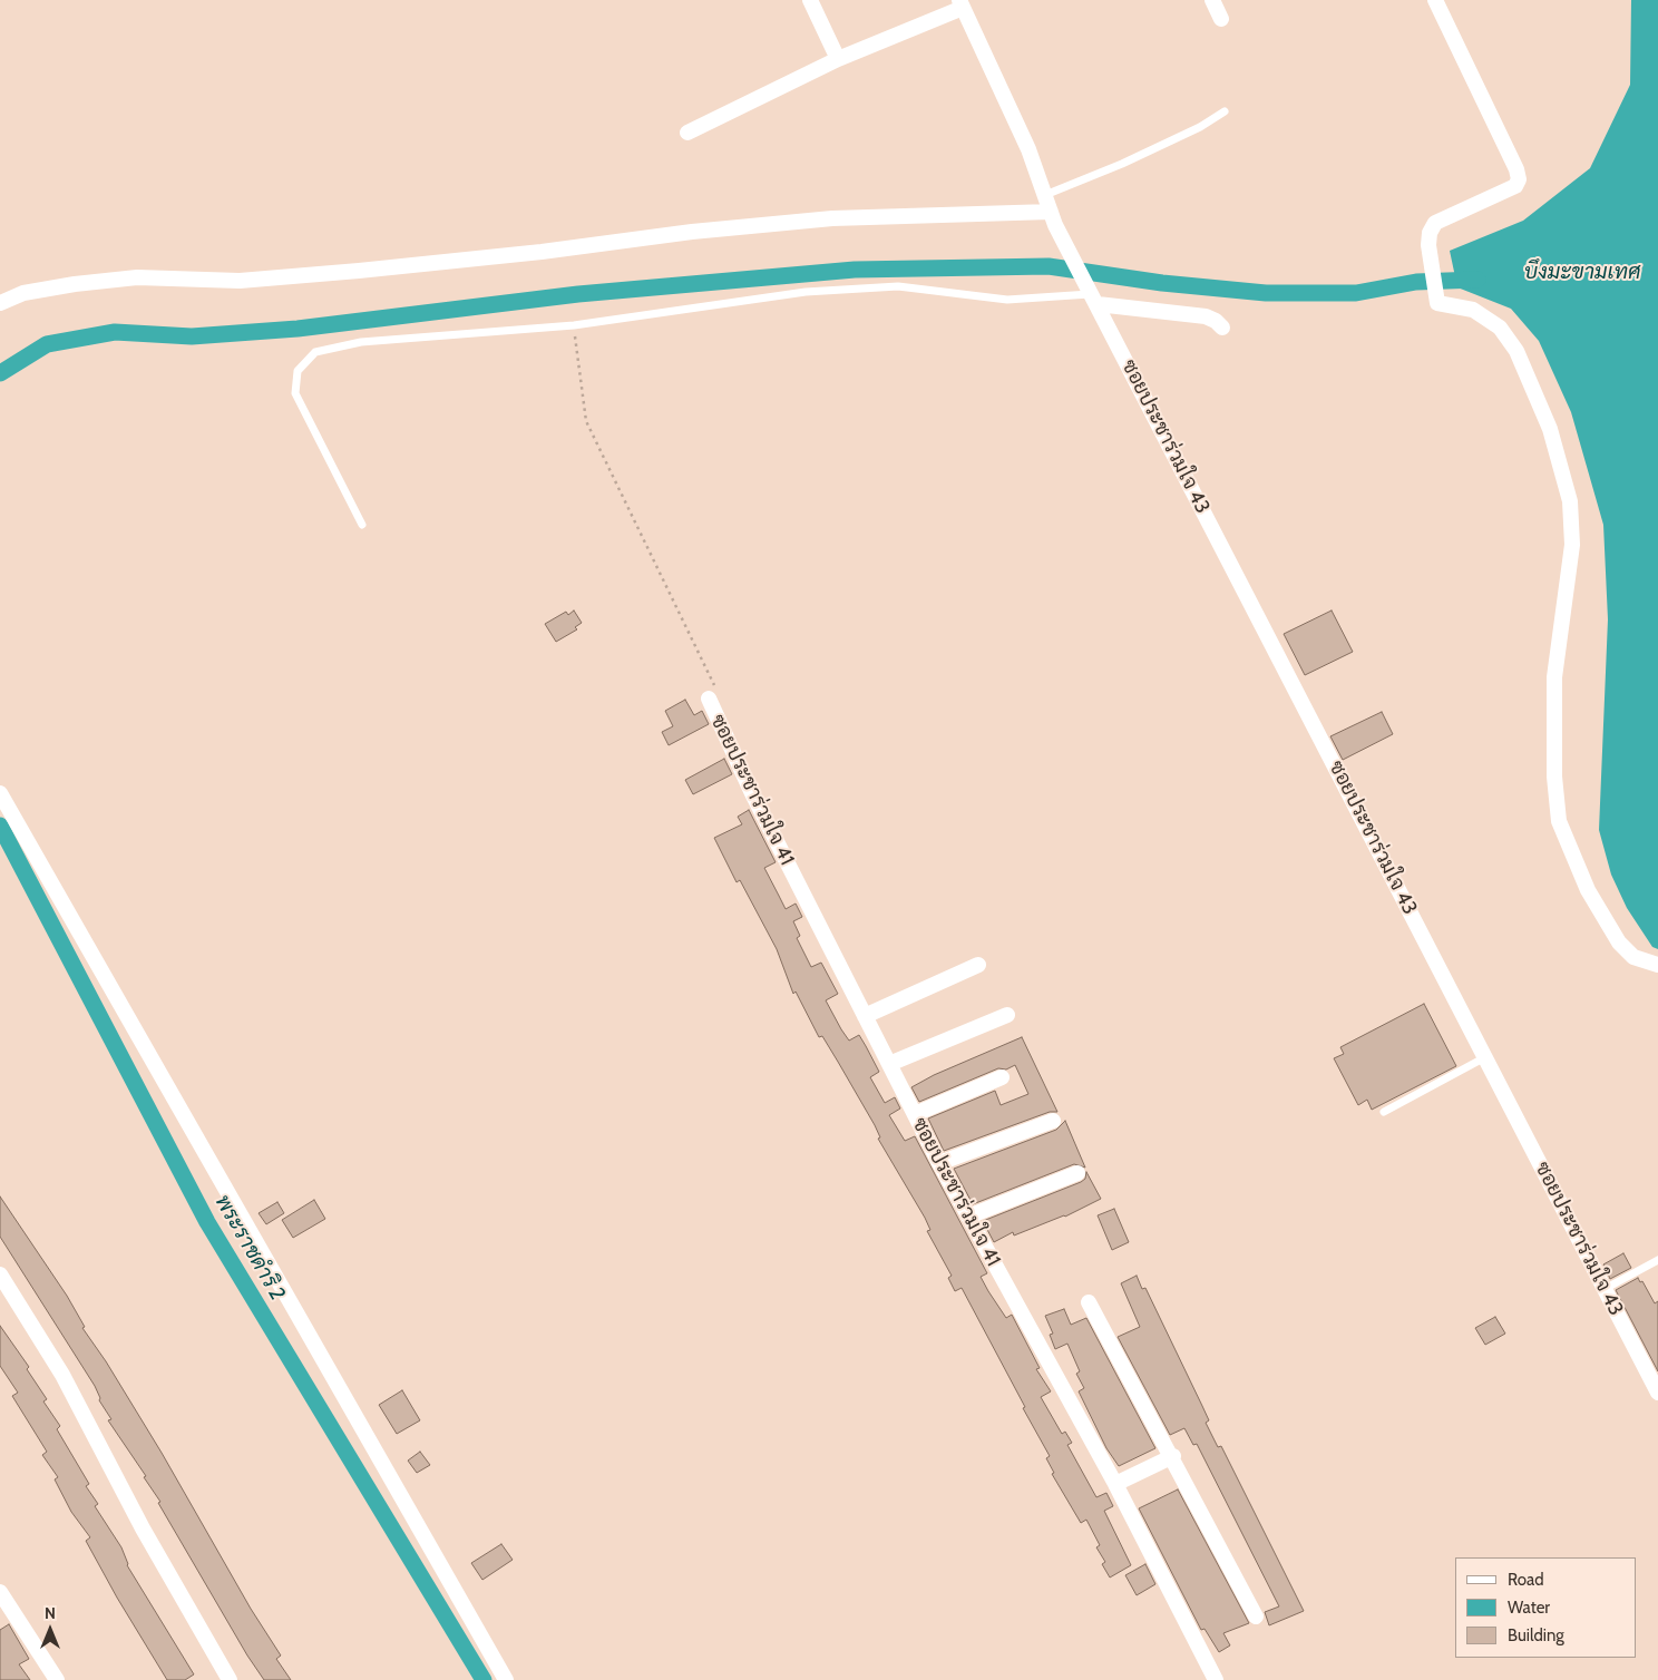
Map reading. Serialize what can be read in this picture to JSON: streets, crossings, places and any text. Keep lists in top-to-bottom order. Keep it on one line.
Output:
{"streets":{"street":["ซอยประชาร่วมใจ 43","ซอยประชาร่วมใจ 41"]},"water":["บึงมะขามเทศ","พระราชดำริ 2"],"legend":["Road","Water","Building"],"north":"top"}
